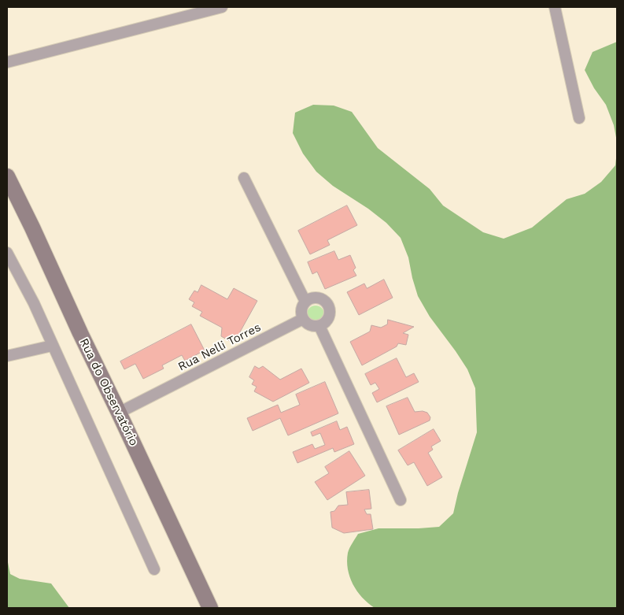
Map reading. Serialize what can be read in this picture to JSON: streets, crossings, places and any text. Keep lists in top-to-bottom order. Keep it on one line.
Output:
{"streets":{"street":["Rua Nelli Torres","Rua do Observatório"]},"crossings":[["Rua Nelli Torres","Rua do Observatório"]]}
